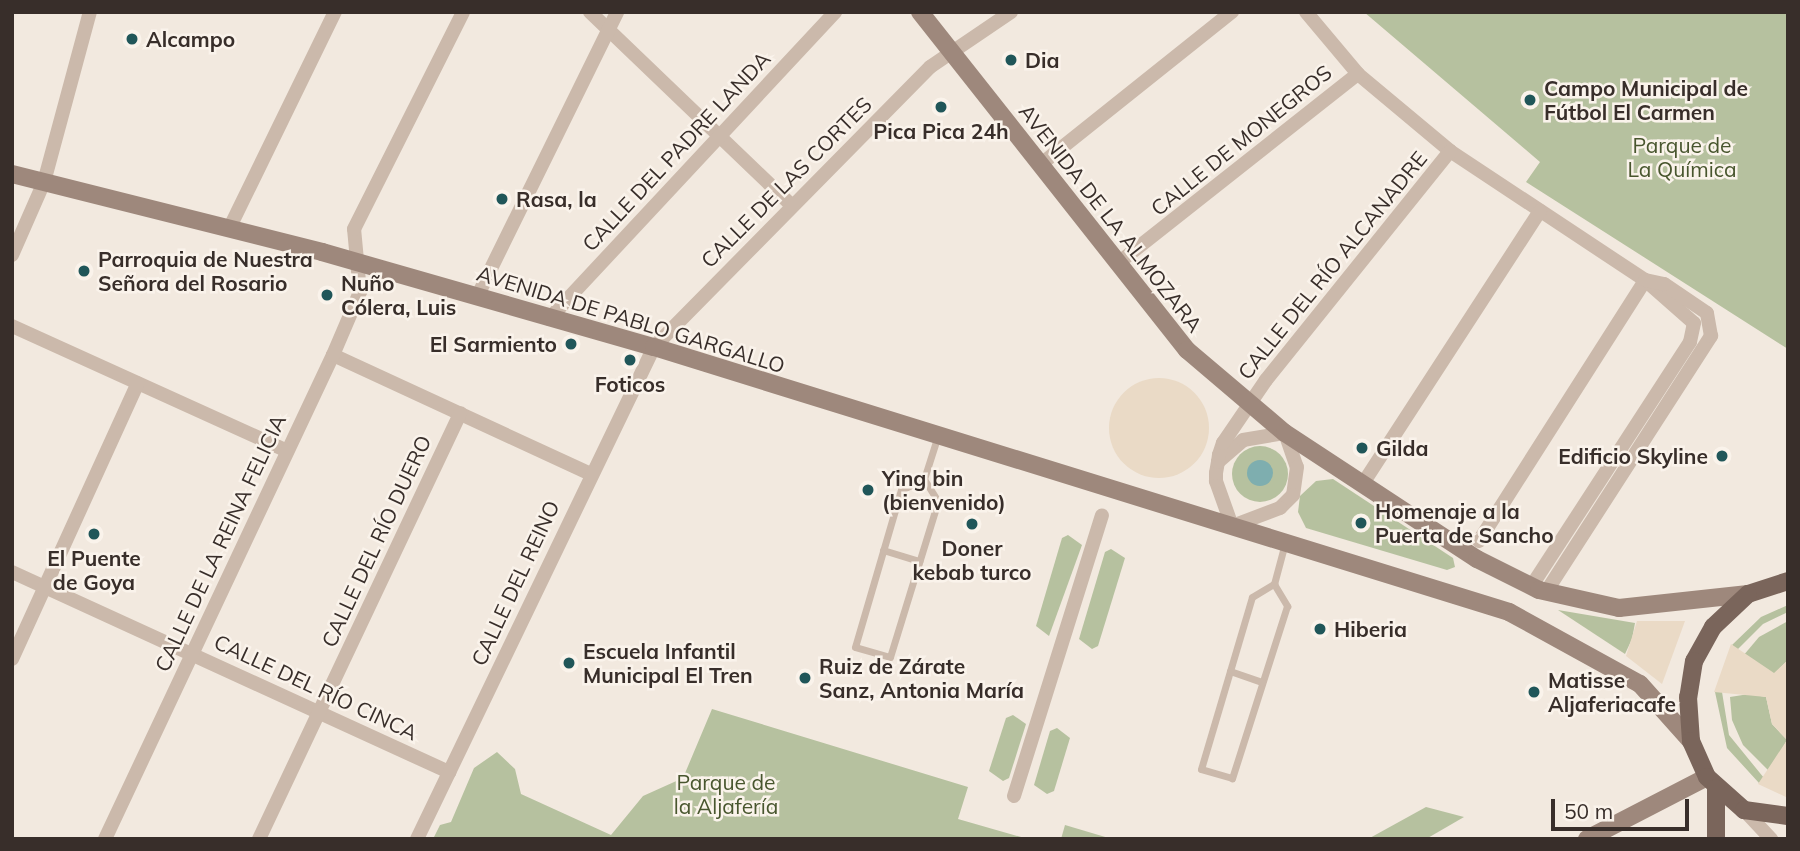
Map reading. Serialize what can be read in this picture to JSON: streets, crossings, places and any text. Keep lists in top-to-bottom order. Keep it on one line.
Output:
{"streets":{"street":["CALLE DE MONEGROS","CALLE DEL PADRE LANDA","CALLE DE LAS CORTES","AVENIDA DE LA ALMOZARA","CALLE DEL RÍO ALCANADRE","AVENIDA DE PABLO GARGALLO","CALLE DEL RÍO DUERO","CALLE DE LA REINA FELICIA","CALLE DEL REINO","CALLE DEL RÍO CINCA"]},"crossings":[["CALLE DE MONEGROS","AVENIDA DE LA ALMOZARA"],["CALLE DEL PADRE LANDA","AVENIDA DE PABLO GARGALLO"],["CALLE DE LAS CORTES","AVENIDA DE LA ALMOZARA"],["CALLE DE LAS CORTES","AVENIDA DE PABLO GARGALLO"],["CALLE DE LAS CORTES","CALLE DEL REINO"],["AVENIDA DE LA ALMOZARA","CALLE DEL RÍO ALCANADRE"],["AVENIDA DE LA ALMOZARA","AVENIDA DE PABLO GARGALLO"],["AVENIDA DE PABLO GARGALLO","CALLE DE LA REINA FELICIA"],["AVENIDA DE PABLO GARGALLO","CALLE DEL REINO"],["CALLE DEL RÍO DUERO","CALLE DEL RÍO CINCA"],["CALLE DE LA REINA FELICIA","CALLE DEL RÍO CINCA"],["CALLE DEL REINO","CALLE DEL RÍO CINCA"]],"parks":["Parque de La Química","Parque de la Aljafería"],"places":["Alcampo","Dia","Campo Municipal de Fútbol El Carmen","Pica Pica 24h","Rasa, la","Parroquia de Nuestra Señora del Rosario","Nuño Cólera, Luis","El Sarmiento","Foticos","Gilda","Edificio Skyline","Ying bin (bienvenido)","Homenaje a la Puerta de Sancho","Doner kebab turco","El Puente de Goya","Hiberia","Escuela Infantil Municipal El Tren","Ruiz de Zárate Sanz, Antonia María","Matisse Aljaferiacafe"],"scale_bar":"50 m"}
